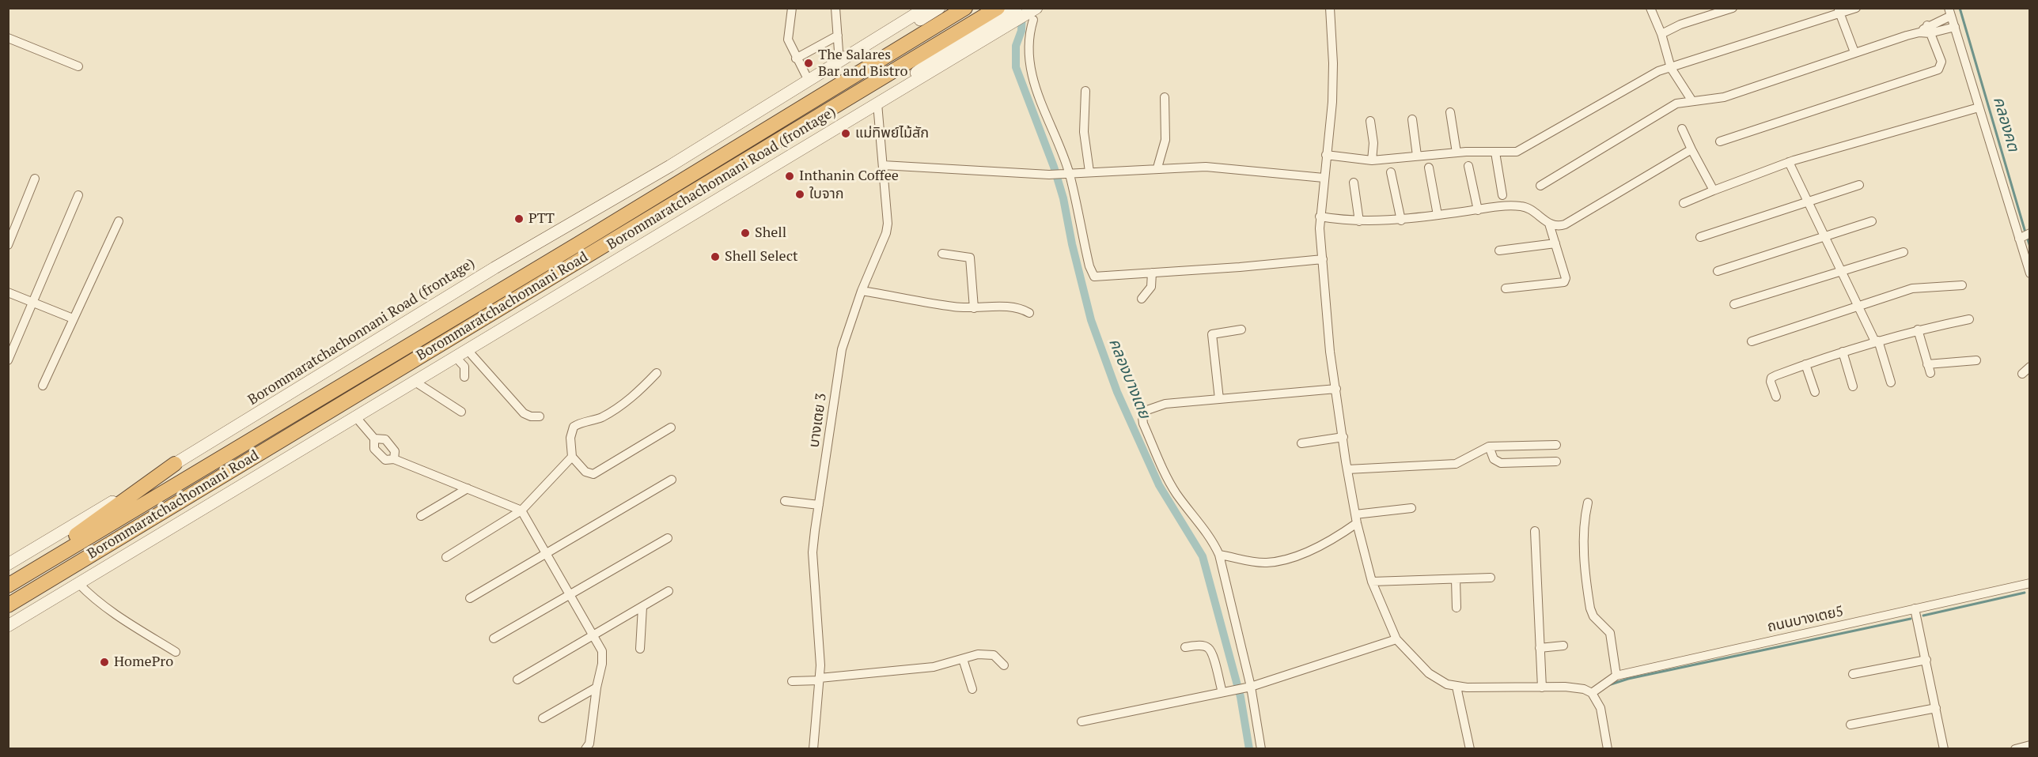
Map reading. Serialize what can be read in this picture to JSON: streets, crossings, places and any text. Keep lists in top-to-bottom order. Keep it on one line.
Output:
{"streets":{"highway":["Borommaratchachonnani Road"],"main road":["Borommaratchachonnani Road (frontage)"],"street":["บางเตย 3","ถนนบางเตย5"]},"crossings":[["Borommaratchachonnani Road (frontage)","Borommaratchachonnani Road"],["Borommaratchachonnani Road (frontage)","บางเตย 3"]],"water":["คลองคต","คลองบางเตย"],"places":["The Salares Bar and Bistro","แม่ทิพย์ไม้สัก","Inthanin Coffee","ใบจาก","PTT","Shell","Shell Select","HomePro"]}
